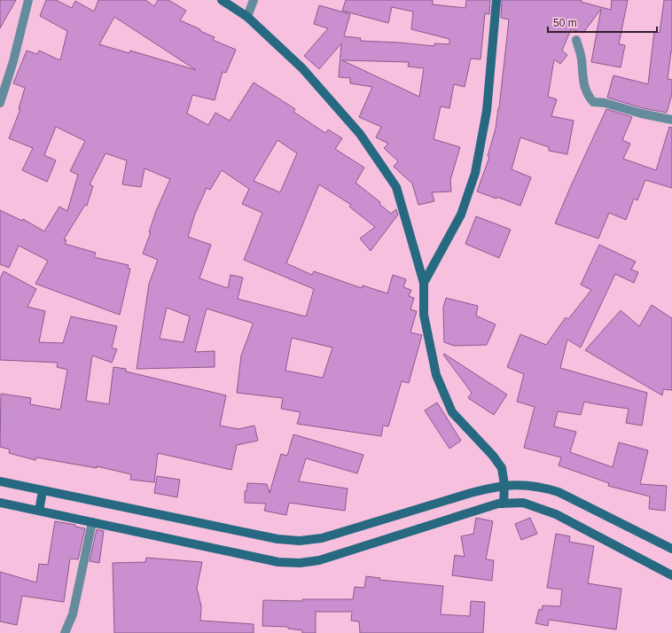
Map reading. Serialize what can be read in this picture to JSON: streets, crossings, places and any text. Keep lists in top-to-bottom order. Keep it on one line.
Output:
{"scale_bar":"50 m"}
